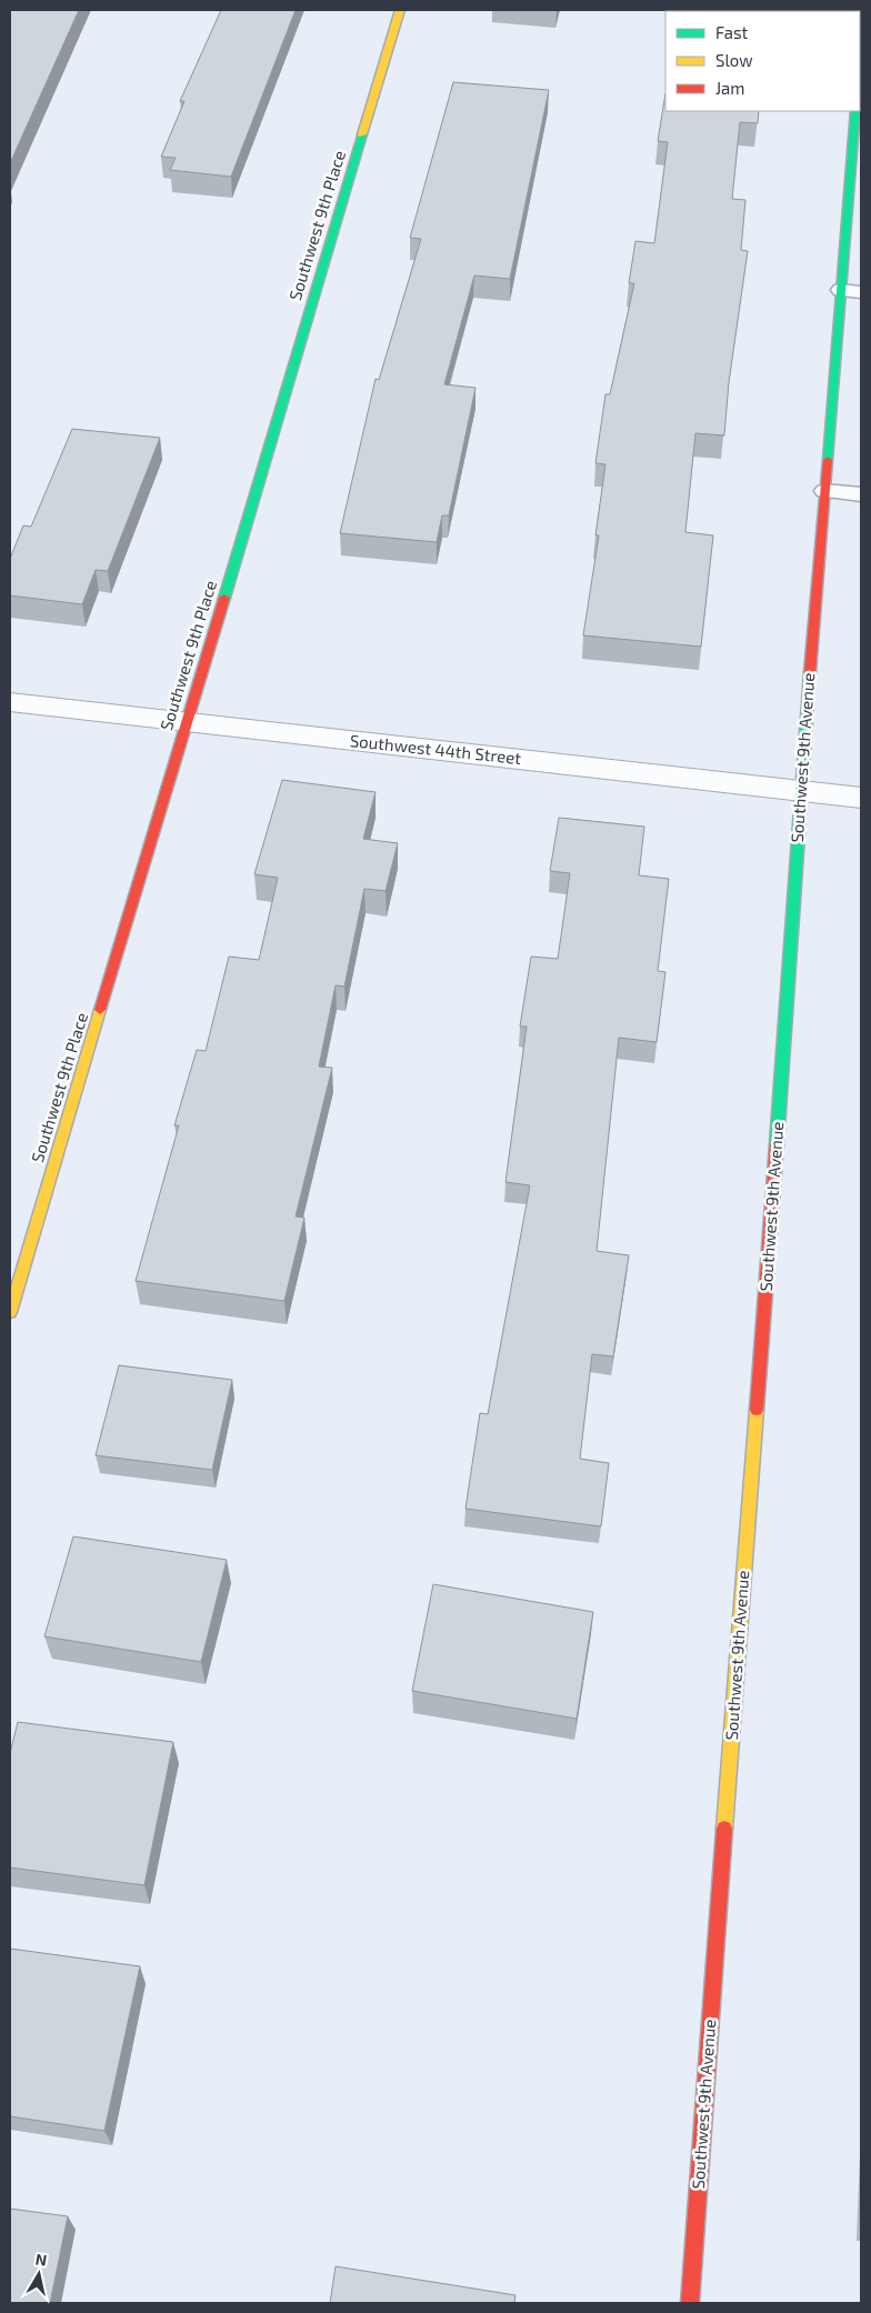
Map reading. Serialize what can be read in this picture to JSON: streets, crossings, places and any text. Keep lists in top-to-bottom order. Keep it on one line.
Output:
{"streets":{"street":["Southwest 9th Place","Southwest 44th Street","Southwest 9th Avenue"]},"crossings":[["Southwest 9th Place","Southwest 44th Street"],["Southwest 44th Street","Southwest 9th Avenue"]],"legend":["Fast","Slow","Jam"],"north":"top"}
